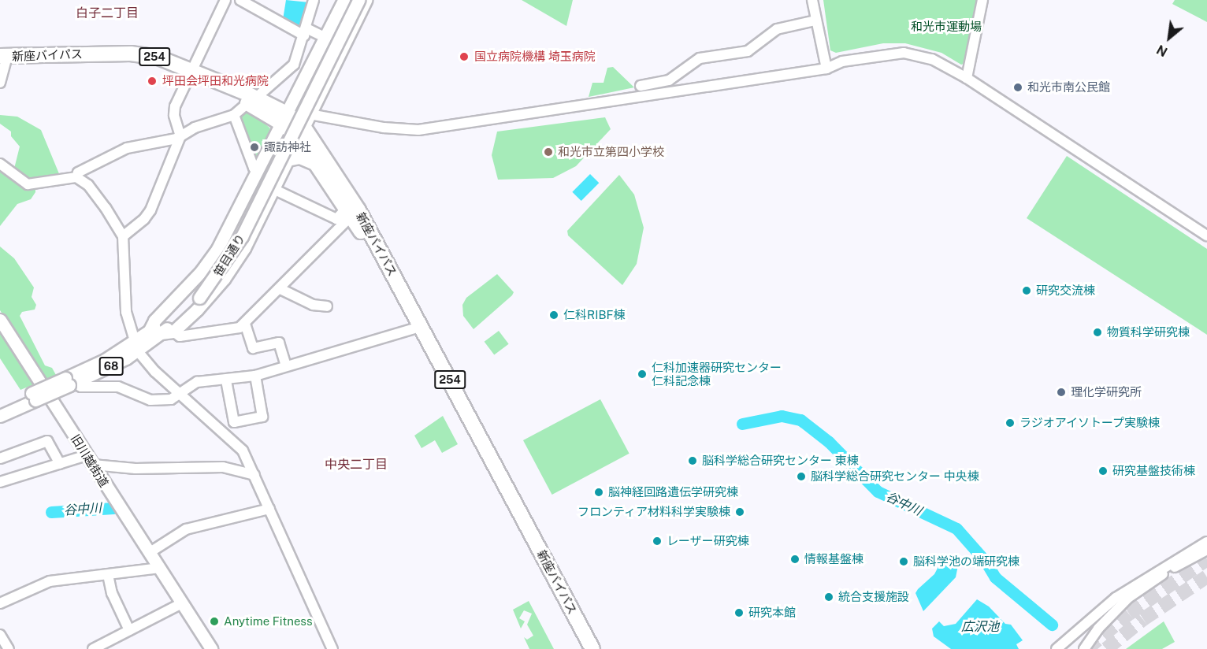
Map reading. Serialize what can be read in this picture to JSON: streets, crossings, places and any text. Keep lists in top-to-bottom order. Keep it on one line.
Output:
{"streets":{"highway":["新座バイパス","254"],"main road":["笹目通り","68","旧川越街道"]},"districts":["白子二丁目","中央二丁目"],"water":["谷中川","広沢池"],"parks":["和光市運動場"],"places":["国立病院機構 埼玉病院","坪田会坪田和光病院","和光市南公民館","諏訪神社","和光市立第四小学校","研究交流棟","仁科RIBF棟","物質科学研究棟","仁科加速器研究センター 仁科記念棟","理化学研究所","ラジオアイソトープ実験棟","脳科学総合研究センター 東棟","研究基盤技術棟","脳科学総合研究センター 中央棟","脳神経回路遺伝学研究棟","フロンティア材料科学実験棟","レーザー研究棟","情報基盤棟","脳科学池の端研究棟","統合支援施設","研究本館","Anytime Fitness"],"north":"bottom left"}
